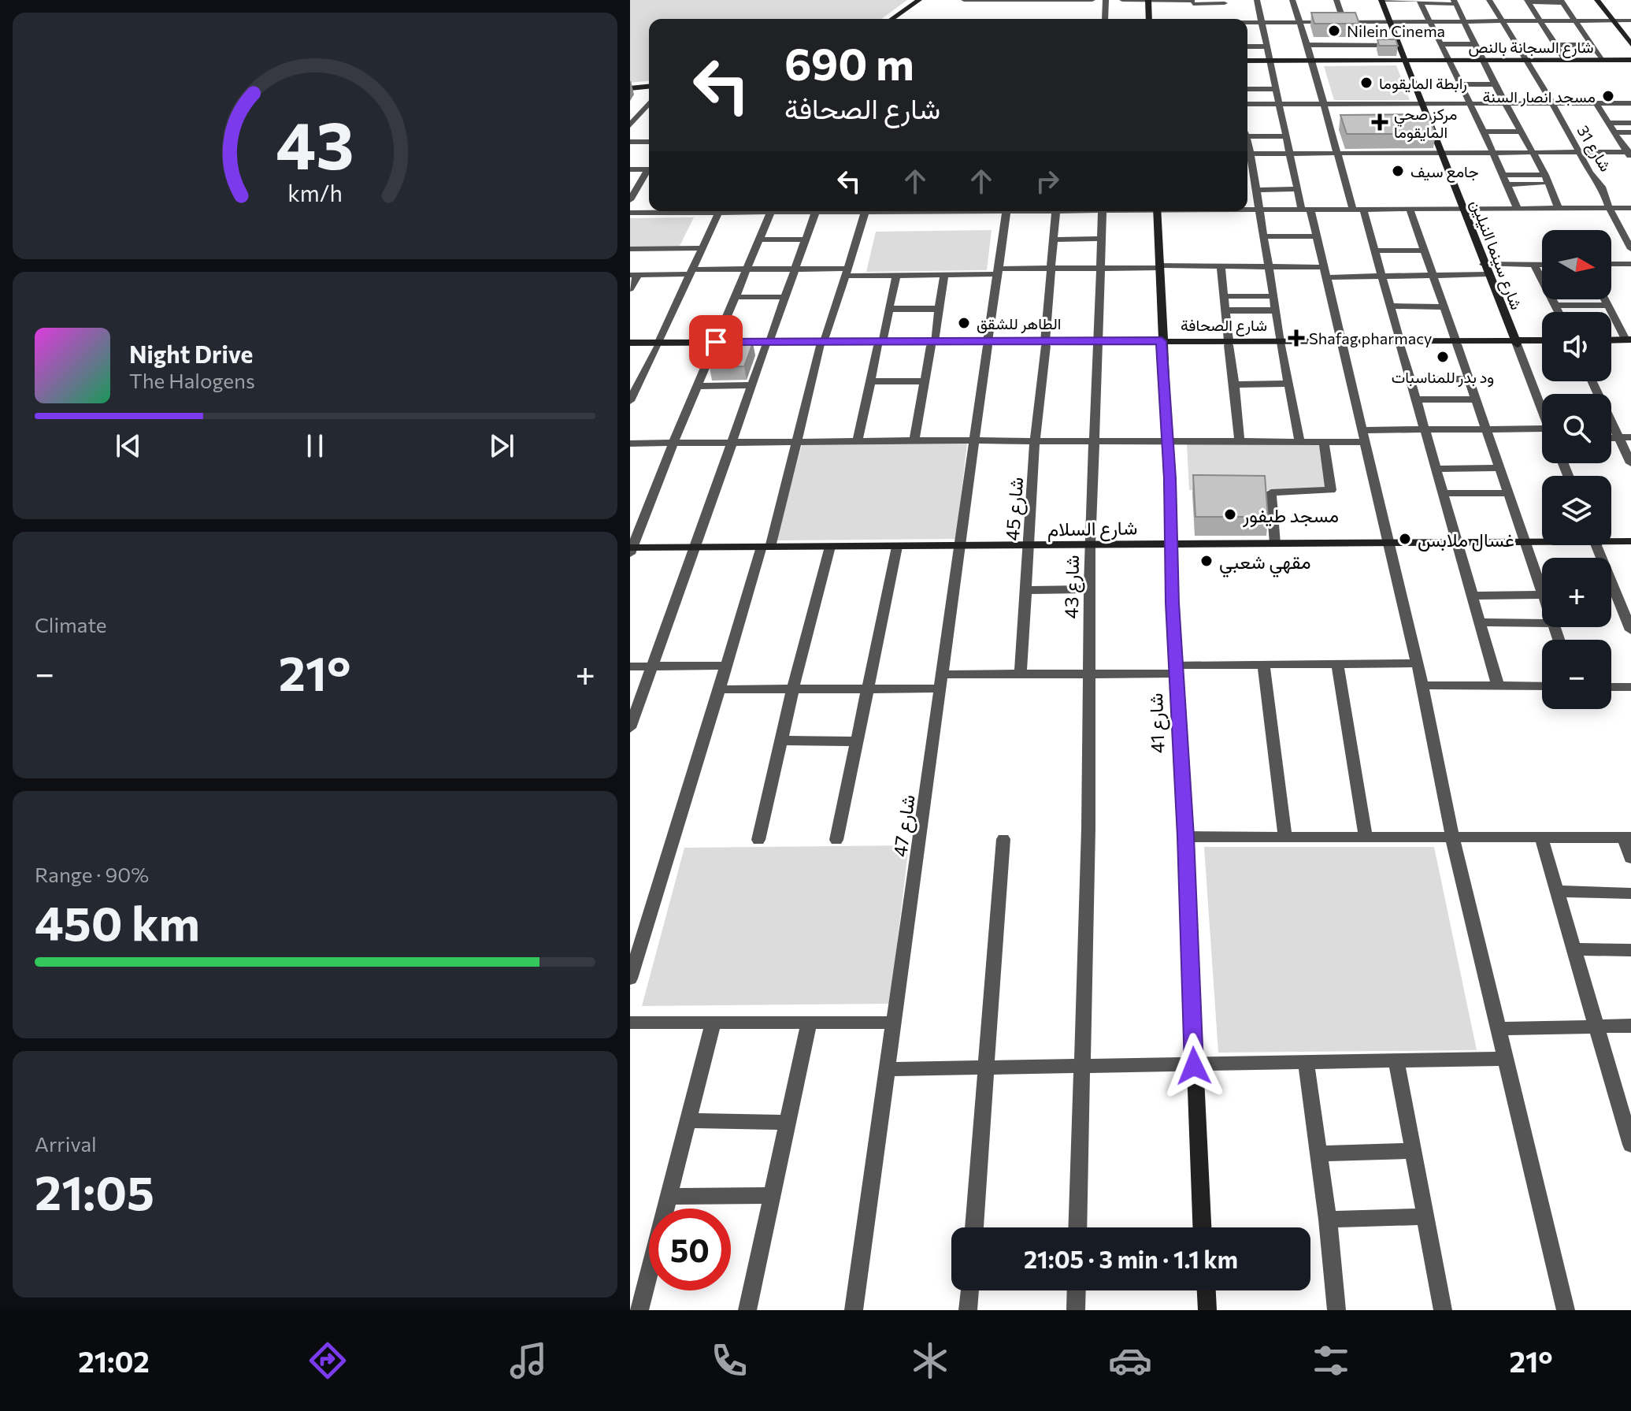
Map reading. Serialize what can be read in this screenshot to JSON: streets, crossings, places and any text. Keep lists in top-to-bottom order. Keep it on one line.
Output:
{"streets":{"street":["شارع السجانة بالنص","شارع 31","شارع سينما النيلين","شارع الصحافة","شارع 45","شارع السلام","شارع 43","شارع 41","شارع 47"]},"crossings":[["شارع السجانة بالنص","شارع 31"],["شارع السجانة بالنص","شارع سينما النيلين"],["شارع سينما النيلين","شارع الصحافة"],["شارع الصحافة","شارع 45"],["شارع الصحافة","شارع 43"],["شارع الصحافة","شارع 41"],["شارع الصحافة","شارع 47"],["شارع 45","شارع السلام"],["شارع السلام","شارع 43"],["شارع السلام","شارع 41"],["شارع السلام","شارع 47"]],"places":{"other":["Nilein Cinema","رابطة المايقوما","مسجد انصار السنة","جامع سيف","الطاهر للشقق","ود بدر للمناسبات","مسجد طيفور","غسال ملابس","مقهي شعبي"],"health":["مركز صحي المايقوما","Shafag pharmacy"]},"north":"right","page":{"turn":["690 m","شارع الصحافة"],"map_buttons":["+","−"],"song":["Night Drive","The Halogens"],"tile":["Climate",["Range · 90%","450 km"],["Arrival","21:05"]],"heat":["−","21°","+"],"limit":"50","trip":"21:05 · 3 min · 1.1 km","tabs":["21:02","21°"],"gauge":["43","km/h"]}}
